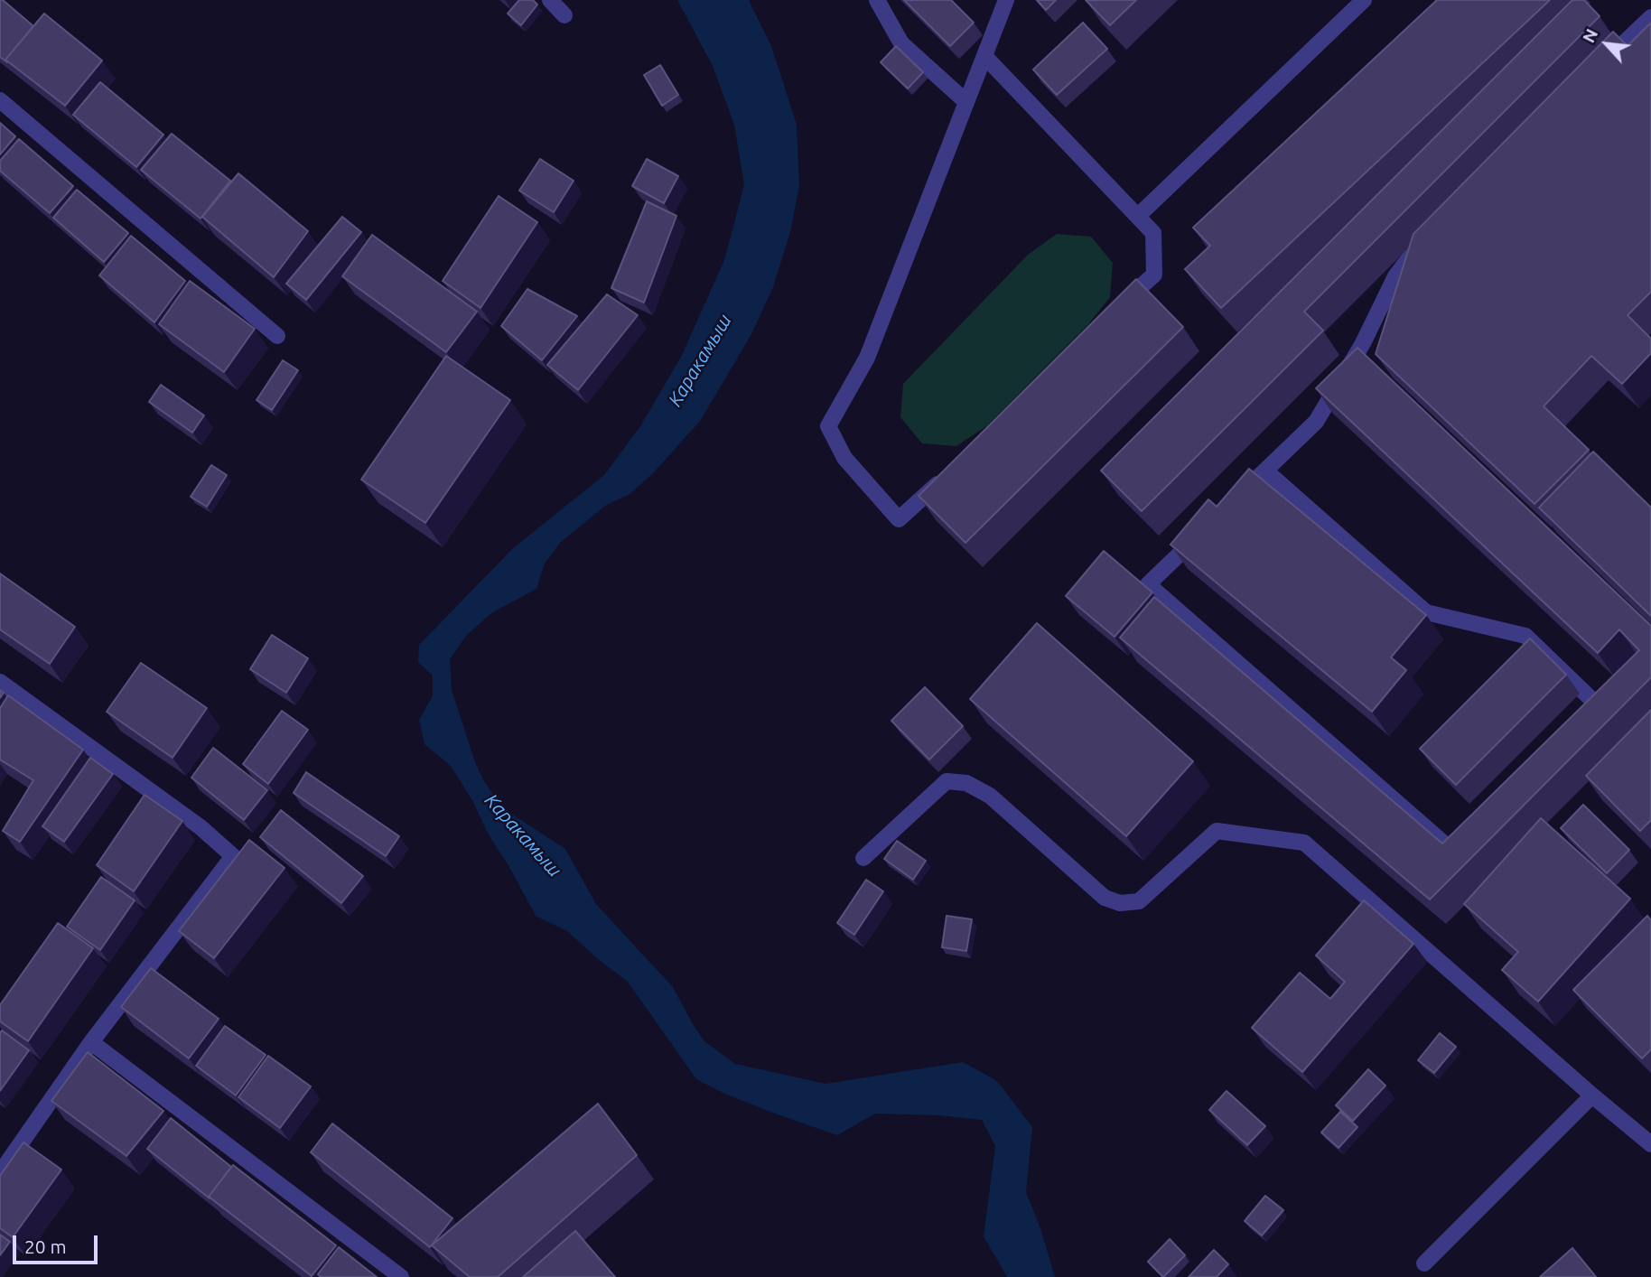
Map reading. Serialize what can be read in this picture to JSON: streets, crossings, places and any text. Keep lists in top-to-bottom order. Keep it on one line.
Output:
{"water":["Каракамыш"],"scale_bar":"20 m","north":"top left"}
